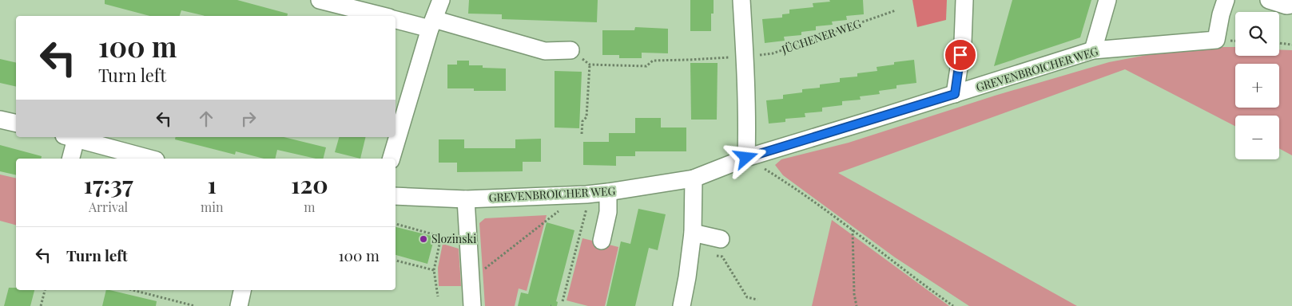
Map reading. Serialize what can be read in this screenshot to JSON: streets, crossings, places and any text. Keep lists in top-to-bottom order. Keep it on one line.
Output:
{"streets":{"street":["GREVENBROICHER WEG"],"path":["JÜCHENER WEG"]},"places":["Slozinski"],"page":{"map_buttons":["+","−"],"turn":["100 m","Turn left"],"eta":["17:37","Arrival","1","min","120","m"],"list":[{"name":"Turn left","value":"100 m"}]}}
